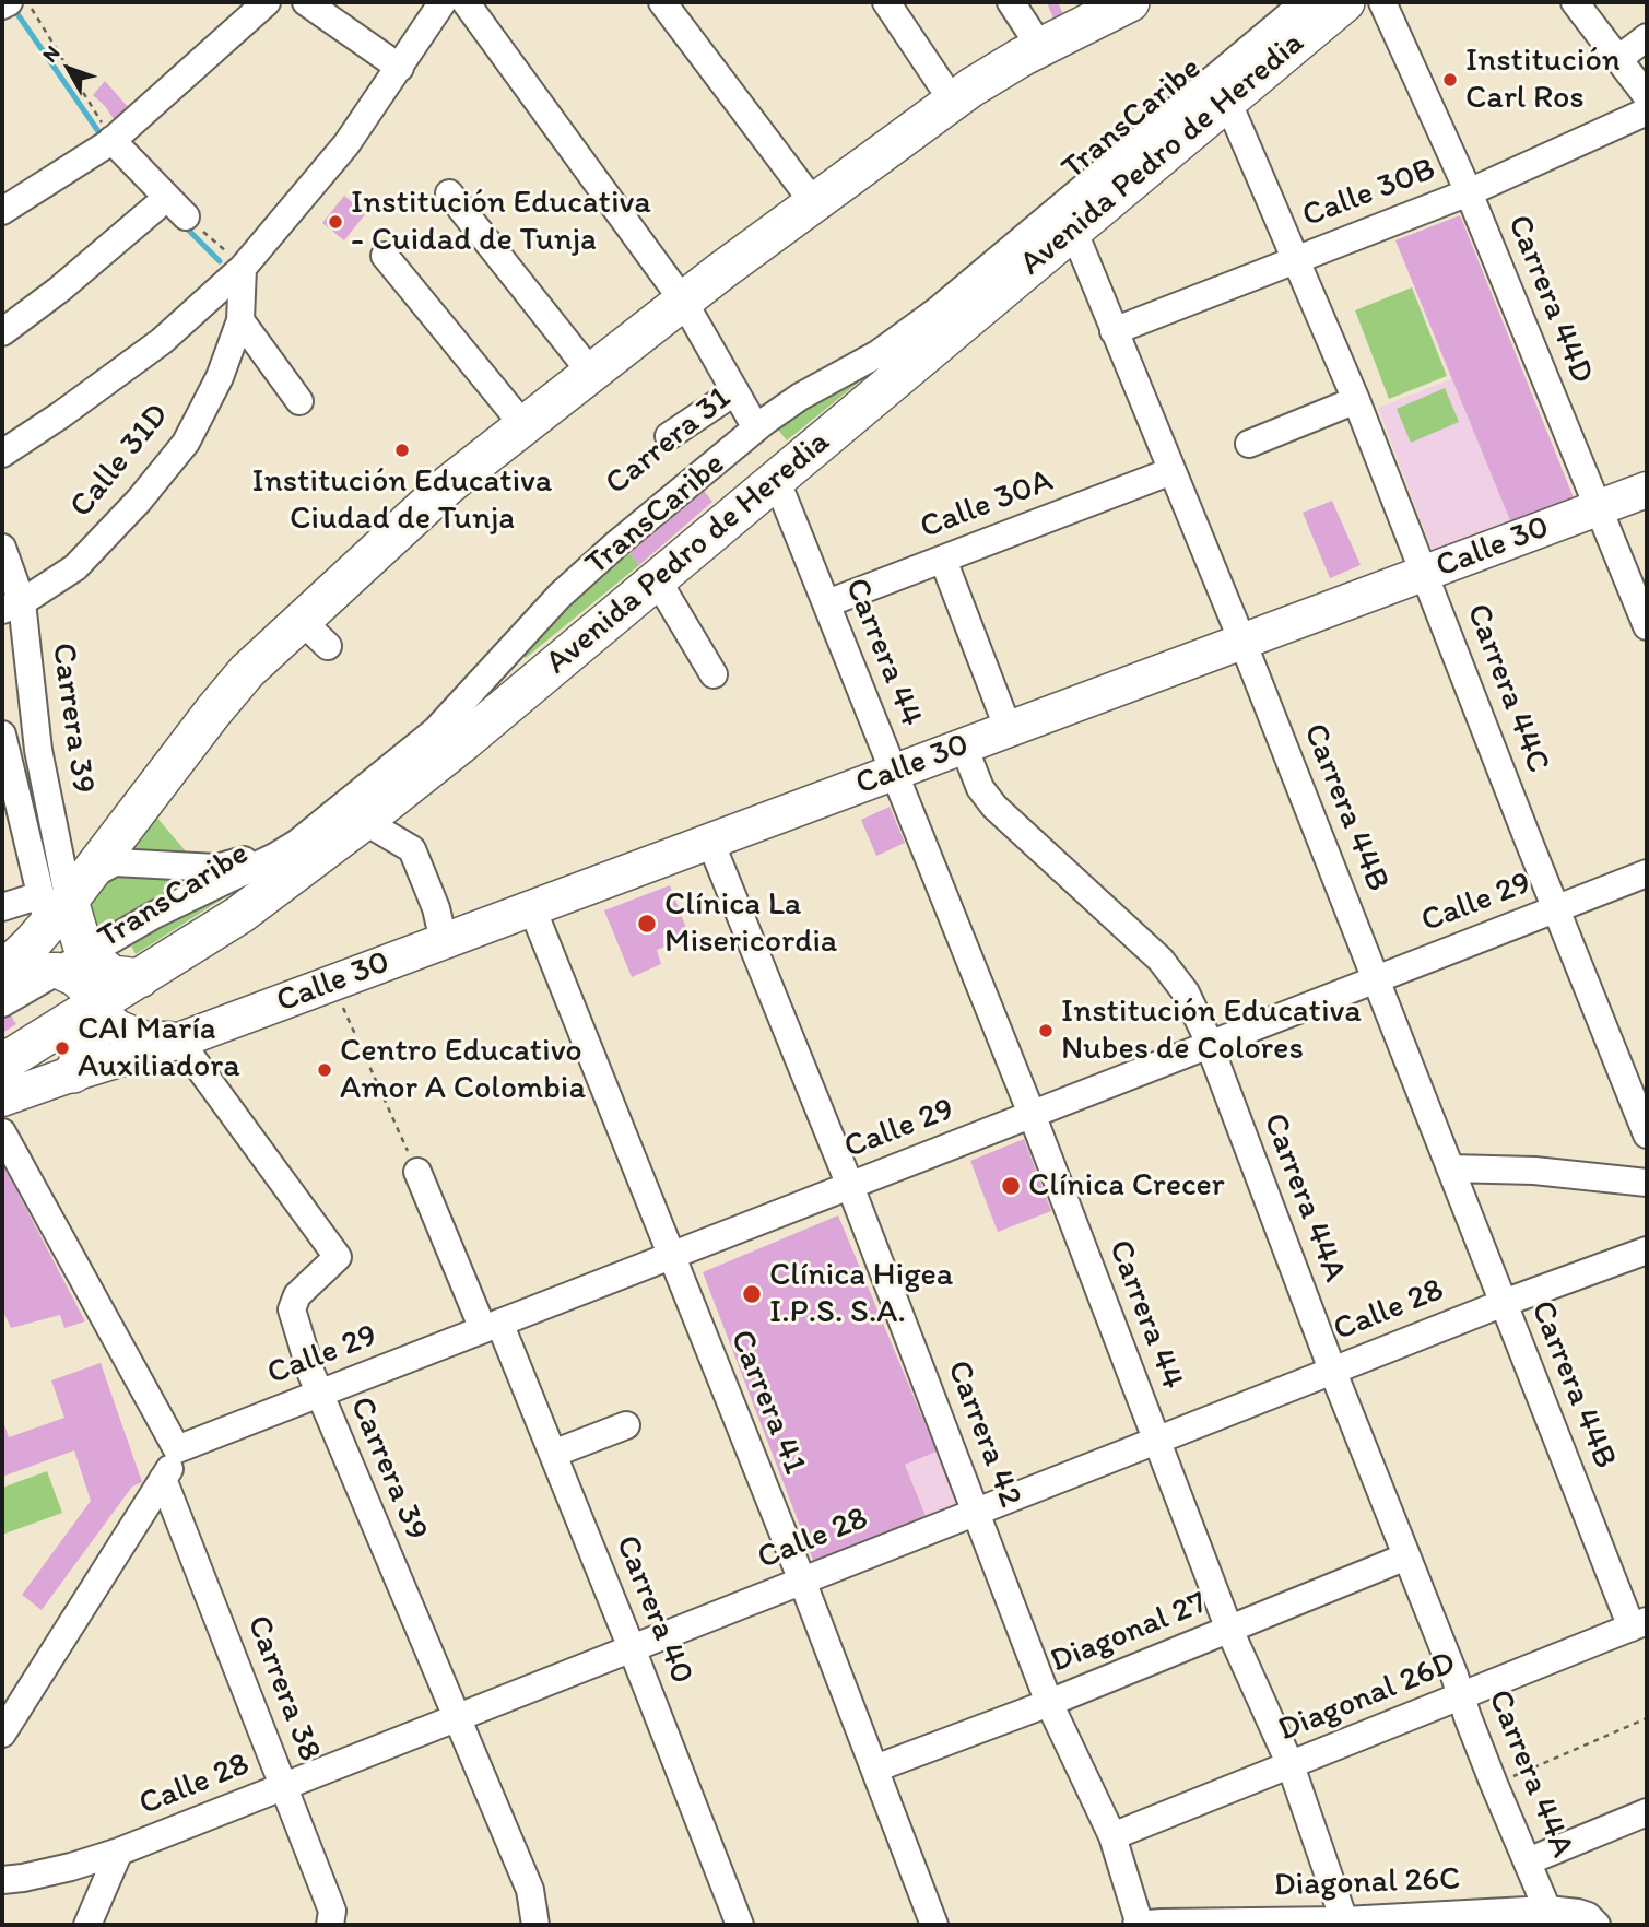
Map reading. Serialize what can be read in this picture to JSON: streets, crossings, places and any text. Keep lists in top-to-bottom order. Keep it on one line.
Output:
{"streets":{"highway":["Avenida Pedro de Heredia"],"main road":["Calle 30"],"street":["TransCaribe","Calle 30B","Carrera 44D","Carrera 31","Calle 31D","Calle 30A","Carrera 44","Carrera 44C","Carrera 39","Carrera 44B","Calle 29","Carrera 44A","Calle 28","Carrera 41","Carrera 42","Carrera 40","Diagonal 27","Carrera 38","Diagonal 26D","Diagonal 26C"]},"crossings":[["TransCaribe","Avenida Pedro de Heredia"],["TransCaribe","Calle 30"],["Avenida Pedro de Heredia","Calle 30"],["Avenida Pedro de Heredia","Carrera 44"],["Avenida Pedro de Heredia","Carrera 44C"],["Avenida Pedro de Heredia","Carrera 44B"],["Calle 30B","Carrera 44D"],["Calle 30B","Carrera 44C"],["Calle 30B","Carrera 44B"],["Carrera 44D","Calle 30"],["Carrera 31","Carrera 39"],["Calle 31D","Carrera 39"],["Calle 30A","Carrera 44"],["Calle 30A","Carrera 44B"],["Calle 30","Carrera 44"],["Calle 30","Carrera 44C"],["Calle 30","Carrera 39"],["Calle 30","Carrera 44B"],["Calle 30","Carrera 44A"],["Calle 30","Carrera 41"],["Calle 30","Carrera 42"],["Carrera 44","Calle 29"],["Carrera 44","Calle 28"],["Carrera 44","Diagonal 27"],["Carrera 44","Diagonal 26D"],["Carrera 44","Diagonal 26C"],["Carrera 44C","Calle 29"],["Carrera 39","Calle 29"],["Carrera 39","Calle 28"],["Carrera 44B","Calle 29"],["Carrera 44B","Calle 28"],["Carrera 44B","Diagonal 26D"],["Calle 29","Carrera 44A"],["Calle 29","Carrera 41"],["Calle 29","Carrera 42"],["Calle 29","Carrera 40"],["Carrera 44A","Calle 28"],["Carrera 44A","Diagonal 27"],["Carrera 44A","Diagonal 26D"],["Carrera 44A","Diagonal 26C"],["Calle 28","Carrera 41"],["Calle 28","Carrera 42"],["Calle 28","Carrera 40"],["Calle 28","Carrera 38"],["Carrera 41","Diagonal 27"],["Carrera 42","Diagonal 27"],["Carrera 42","Diagonal 26D"],["Carrera 42","Diagonal 26C"]],"places":["Institución Carl Ros","Institución Educativa - Cuidad de Tunja","Institución Educativa Ciudad de Tunja","Clínica La Misericordia","Institución Educativa Nubes de Colores","CAI María Auxiliadora","Centro Educativo Amor A Colombia","Clínica Crecer","Clínica Higea I.P.S. S.A."],"north":"top left"}
